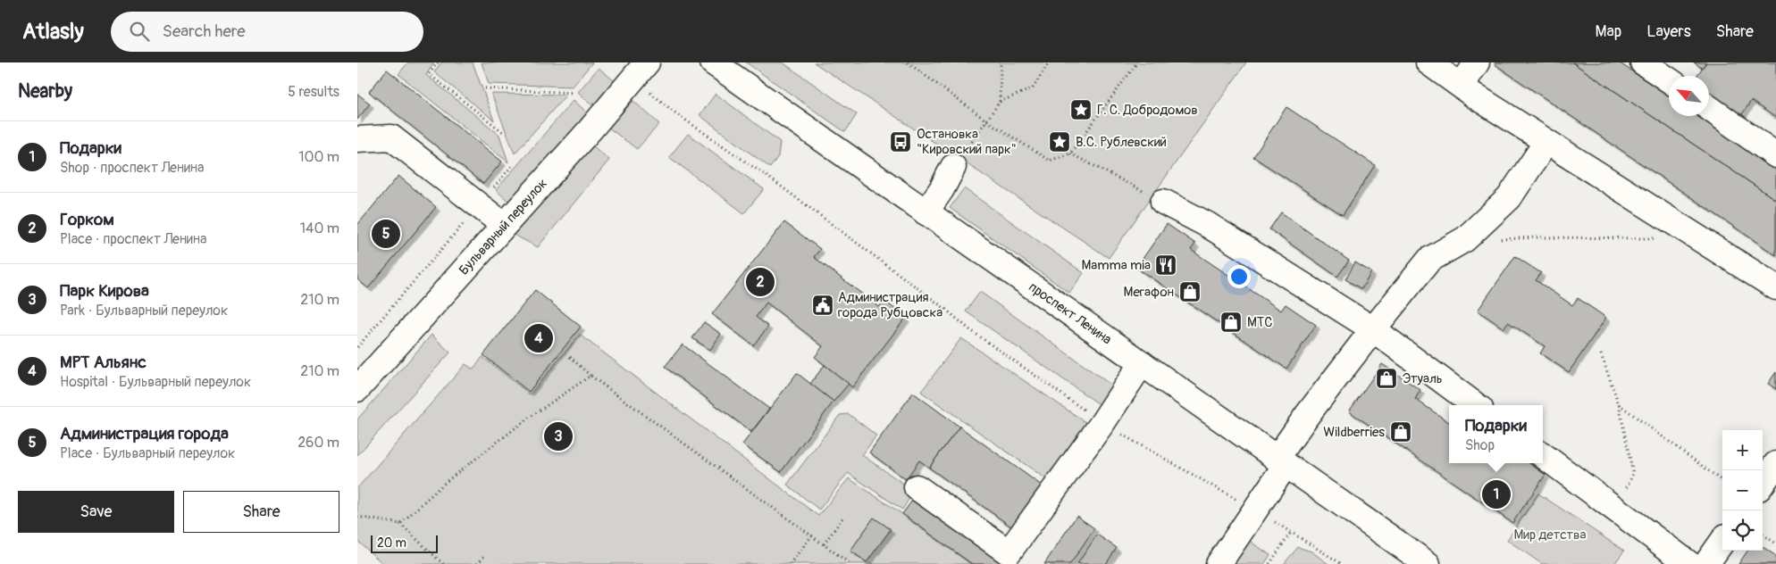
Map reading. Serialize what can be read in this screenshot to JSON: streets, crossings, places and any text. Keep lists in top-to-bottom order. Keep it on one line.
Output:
{"streets":{"main road":["Бульварный переулок","проспект Ленина"]},"parks":["Мир детства"],"places":{"place":["Г. С. Добродомов","В.С. Рублевский"],"bus stop":["Остановка \"Кировский парк\""],"restaurant":["Mamma mia"],"shop":["Мегафон","МТС","Этуаль","Wildberries"],"public building":["Администрация города Рубцовска"]},"scale_bar":"20 m","north":"top left","page":{"header":"Atlasly","search":"Search here","nav":["Map","Layers","Share"],"heading":["Nearby","5 results"],"list":[{"mark":"1","name":"Подарки","note":"Shop · проспект Ленина","value":"100 m"},{"mark":"2","name":"Горком","note":"Place · проспект Ленина","value":"140 m"},{"mark":"3","name":"Парк Кирова","note":"Park · Бульварный переулок","value":"210 m"},{"mark":"4","name":"МРТ Альянс","note":"Hospital · Бульварный переулок","value":"210 m"},{"mark":"5","name":"Администрация города","note":"Place · Бульварный переулок","value":"260 m"}],"pins":["5","2","4","3","1"],"popup":["Подарки","Shop"],"map_buttons":["+","−"],"buttons":["Save","Share"],"scale":"20 m"}}
